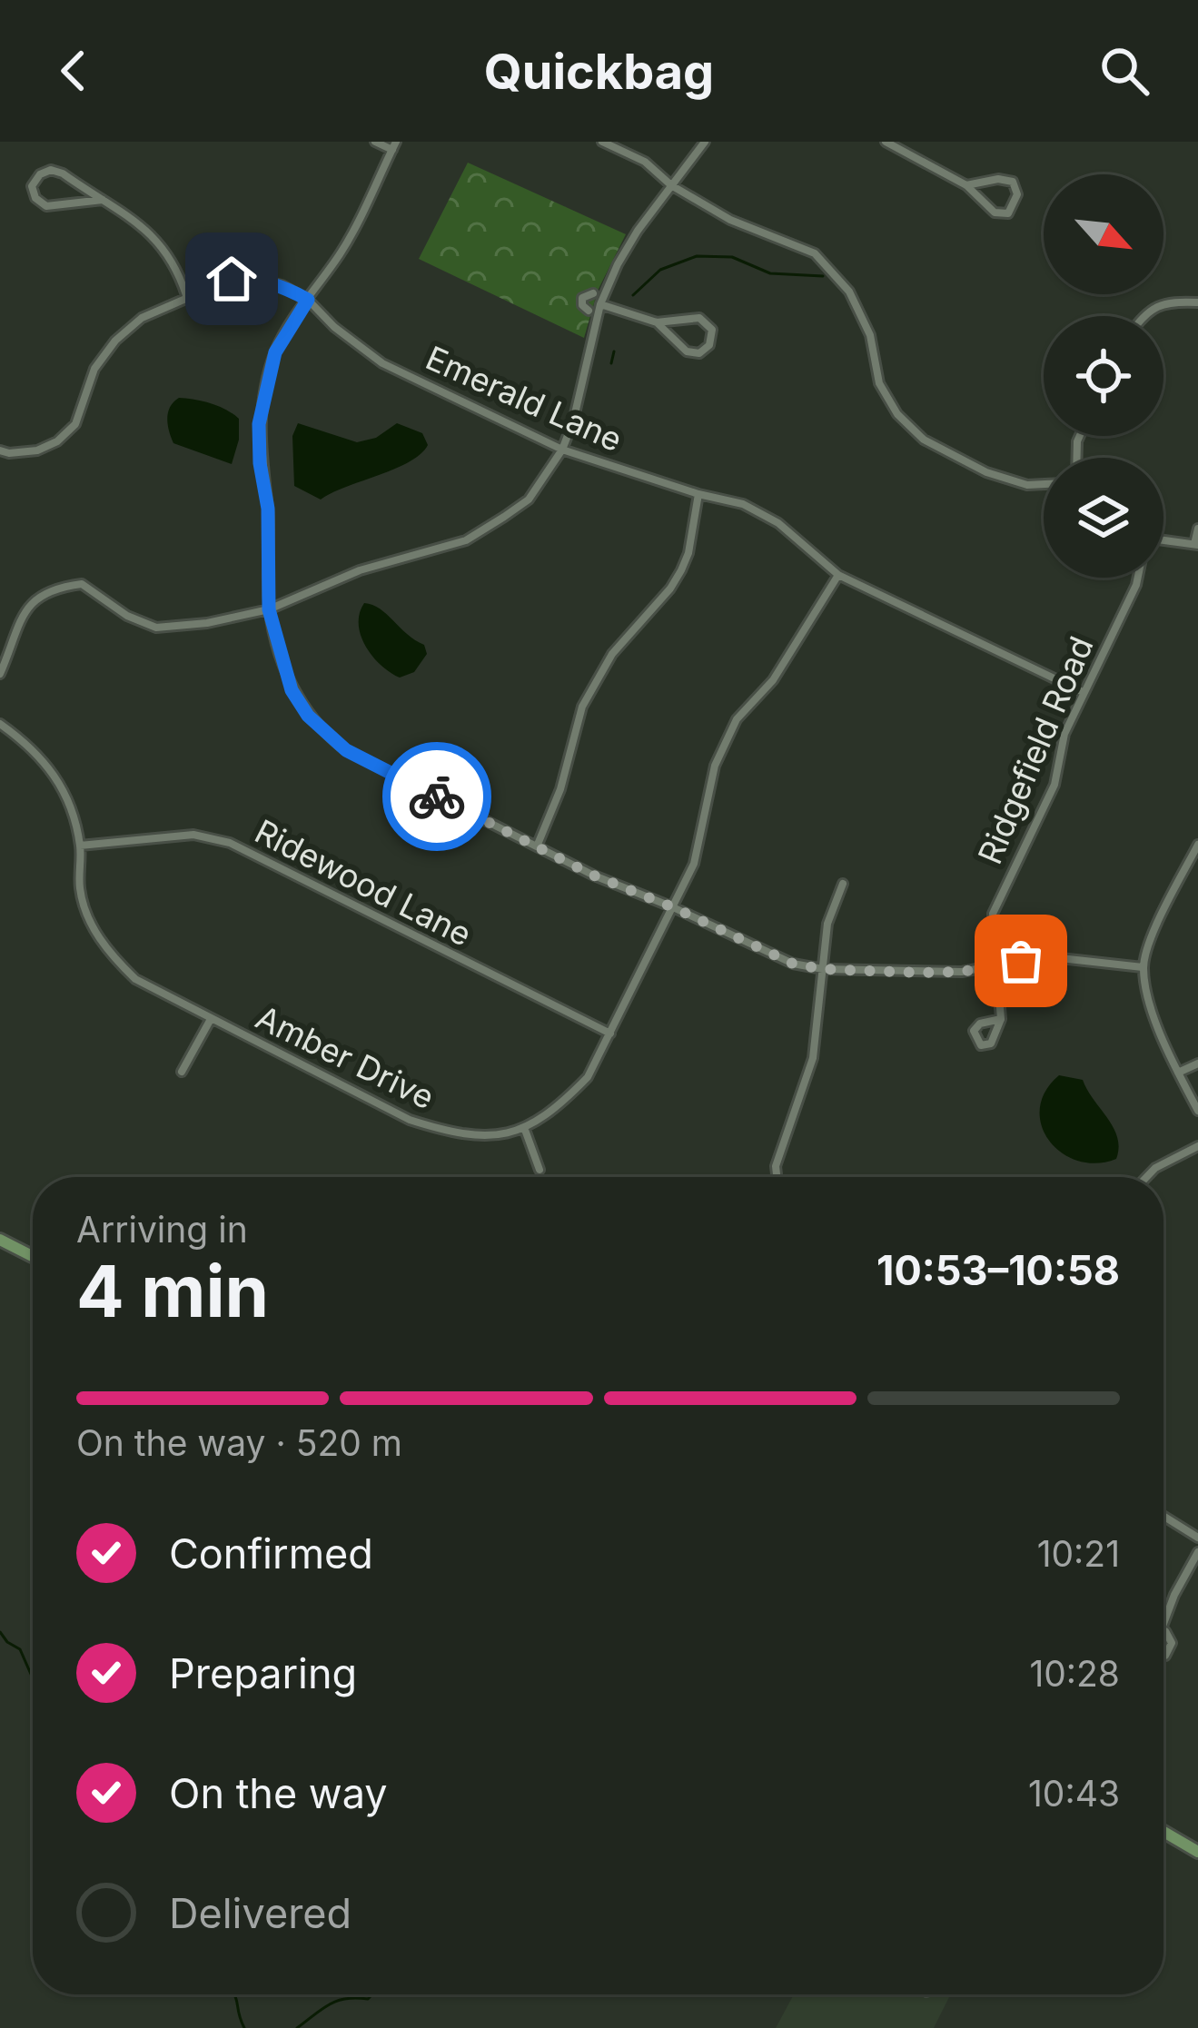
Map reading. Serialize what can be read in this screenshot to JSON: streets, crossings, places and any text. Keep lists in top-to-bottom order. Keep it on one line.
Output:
{"streets":{"street":["Emerald Lane","Ridgefield Road","Ridewood Lane","Amber Drive"]},"crossings":[["Emerald Lane","Ridgefield Road"],["Ridewood Lane","Amber Drive"]],"north":"bottom right","page":{"header":"Quickbag","heading":["4 min","Arriving in","10:53–10:58"],"bar":"On the way · 520 m","list":[["Confirmed","10:21"],["Preparing","10:28"],["On the way","10:43"],"Delivered"]}}
